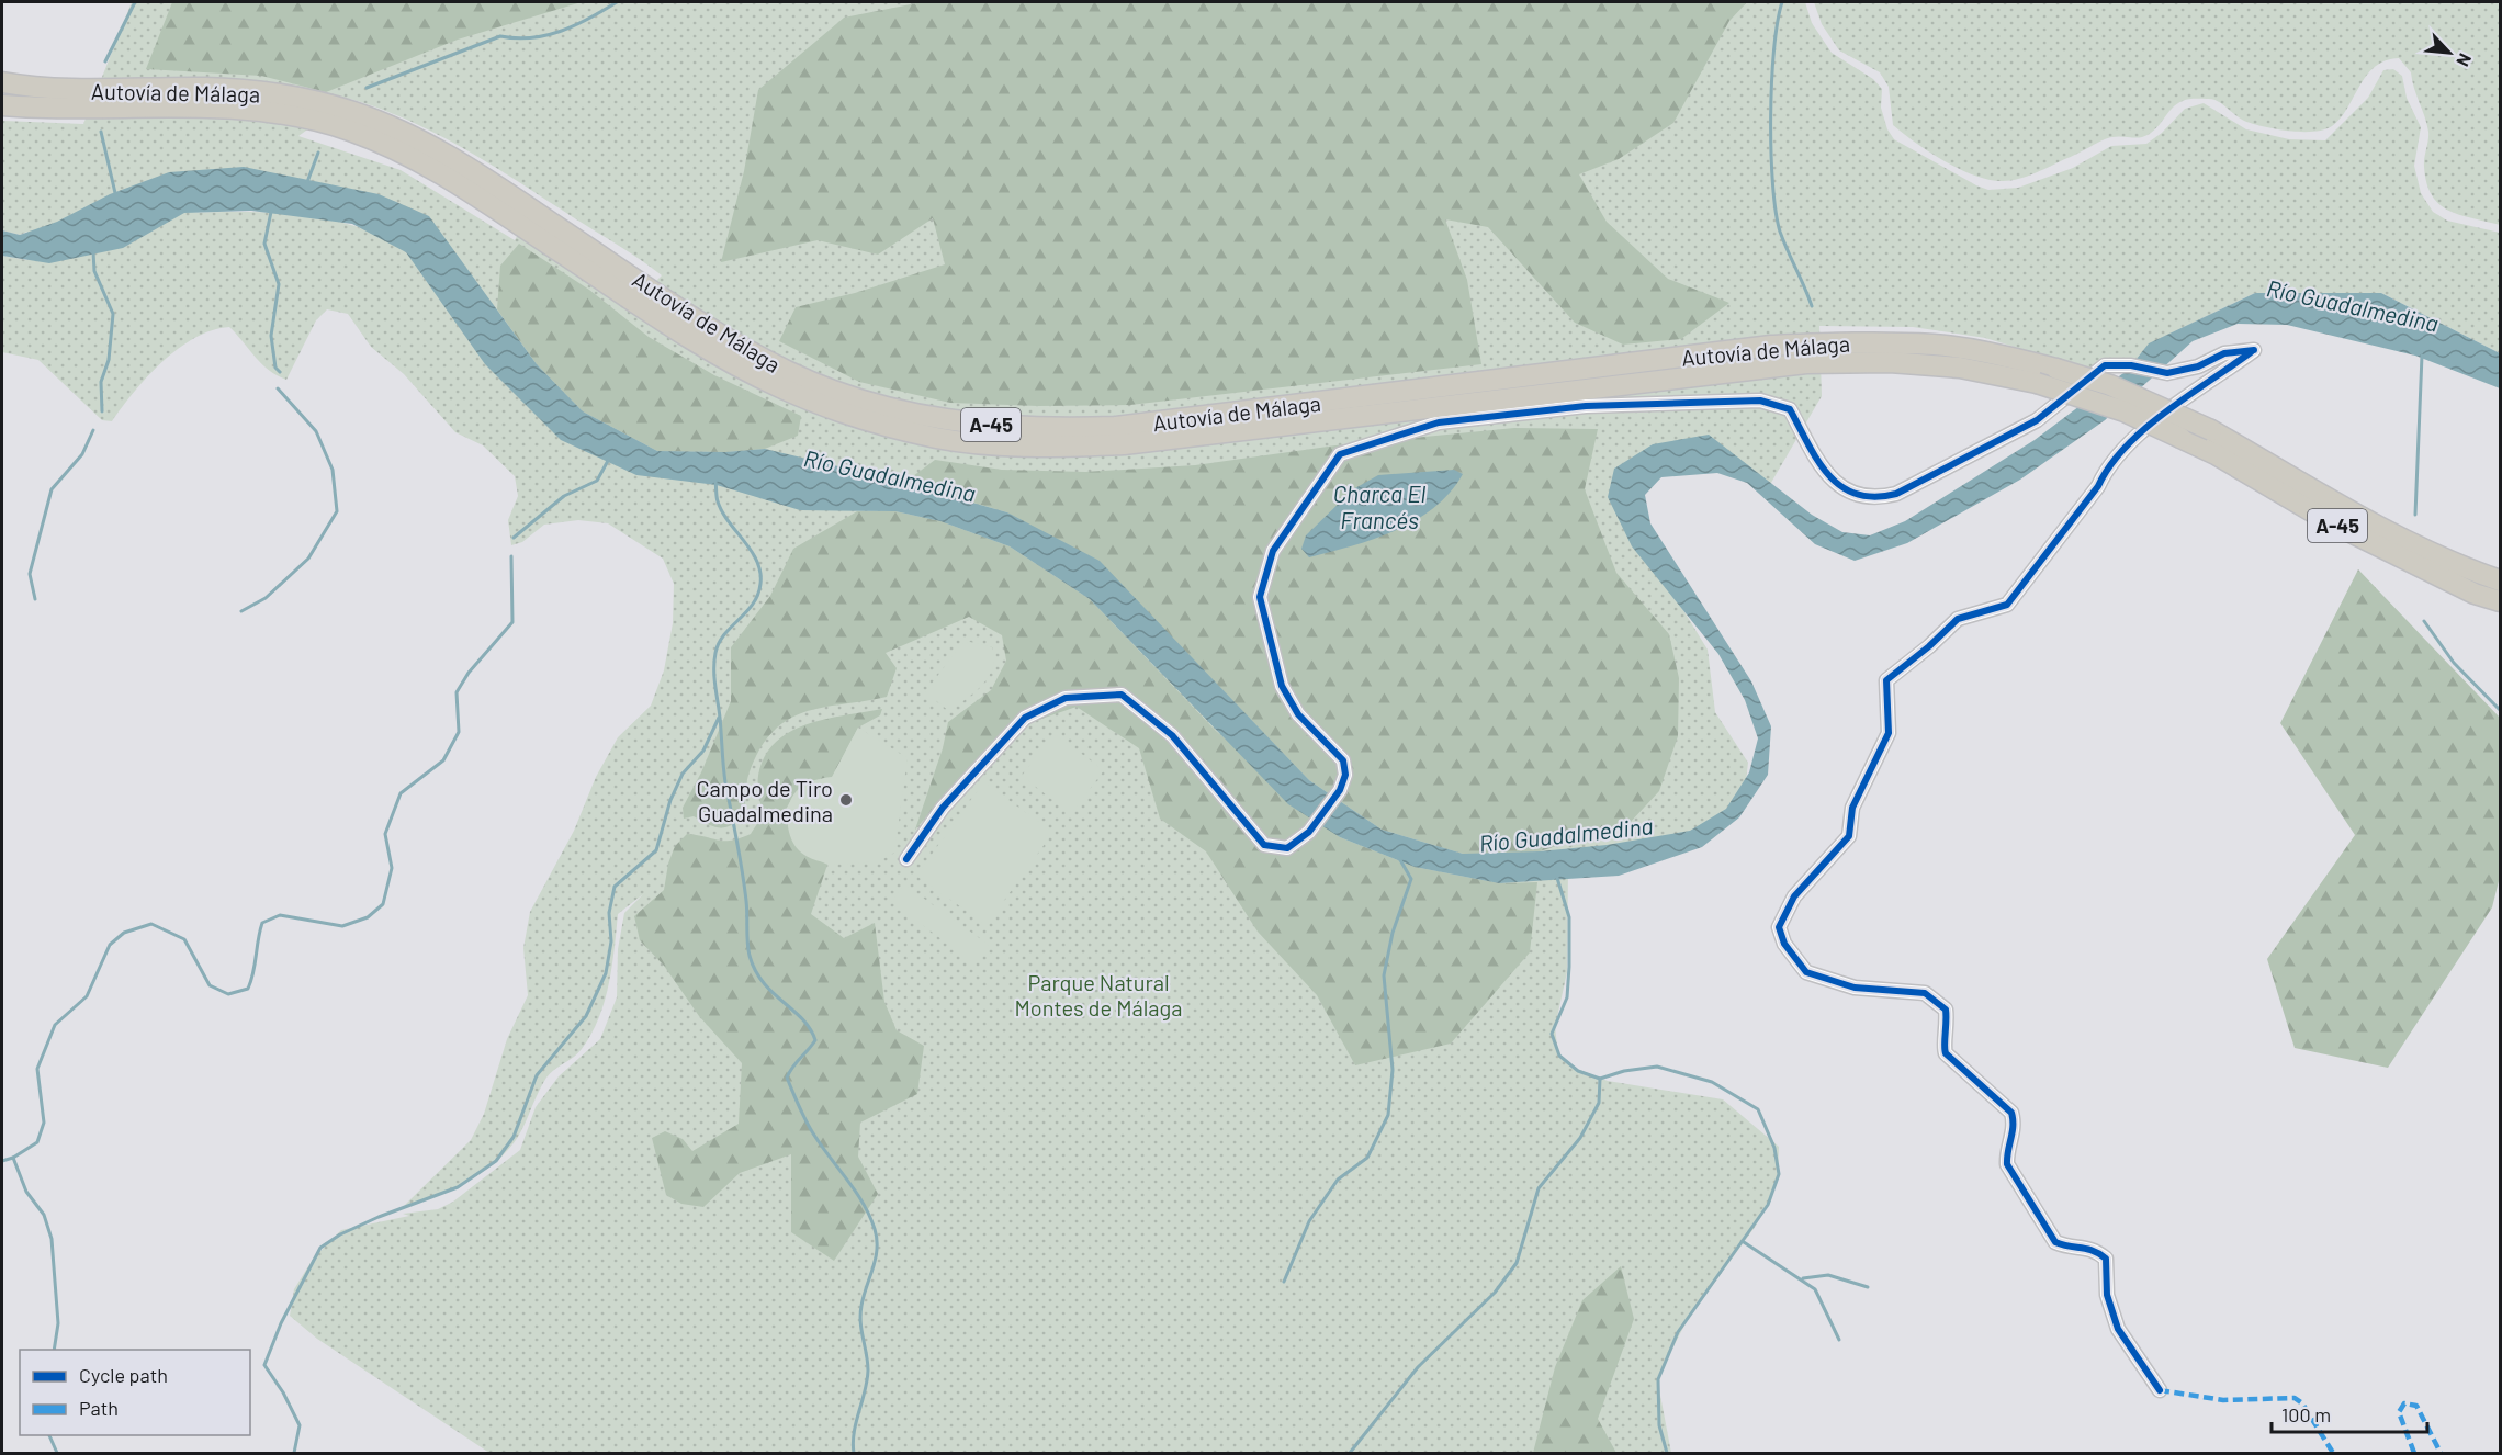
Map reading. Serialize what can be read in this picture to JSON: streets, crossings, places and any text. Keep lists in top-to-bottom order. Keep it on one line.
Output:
{"streets":{"highway":["Autovía de Málaga","A-45"]},"water":["Río Guadalmedina","Charca El Francés"],"parks":["Parque Natural Montes de Málaga"],"places":["Campo de Tiro Guadalmedina"],"legend":["Cycle path","Path"],"scale_bar":"100 m","north":"bottom right"}
